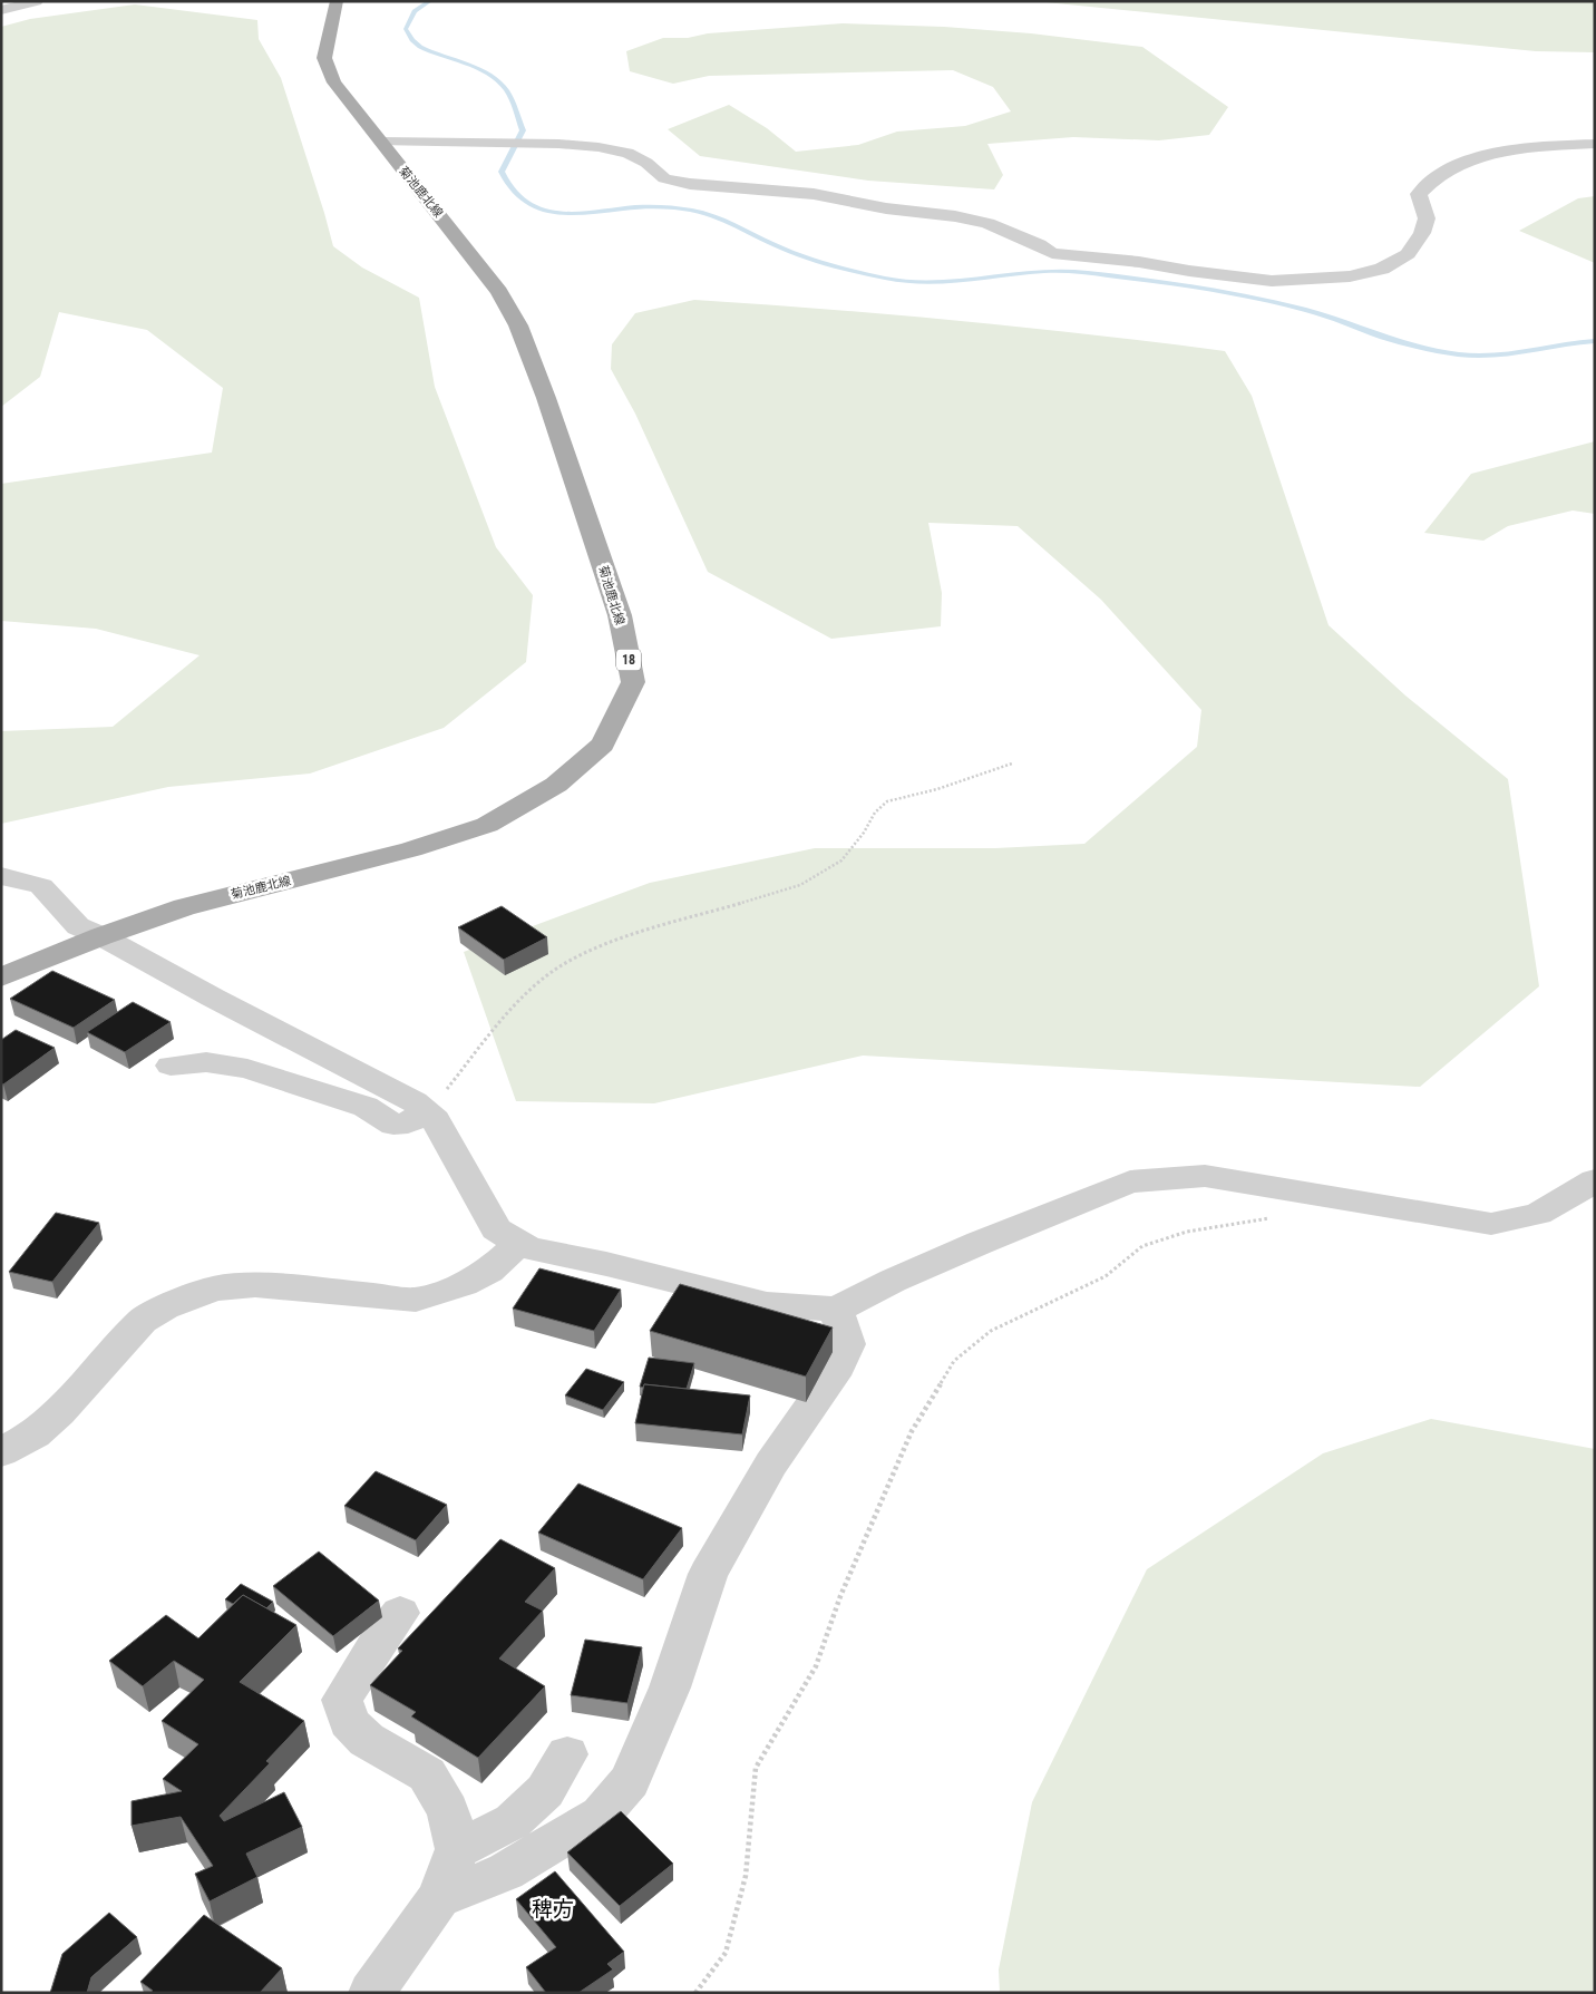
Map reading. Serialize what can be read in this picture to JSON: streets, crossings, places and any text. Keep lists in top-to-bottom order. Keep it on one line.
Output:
{"streets":{"main road":["菊池鹿北線","18"]},"districts":["稗方"]}
